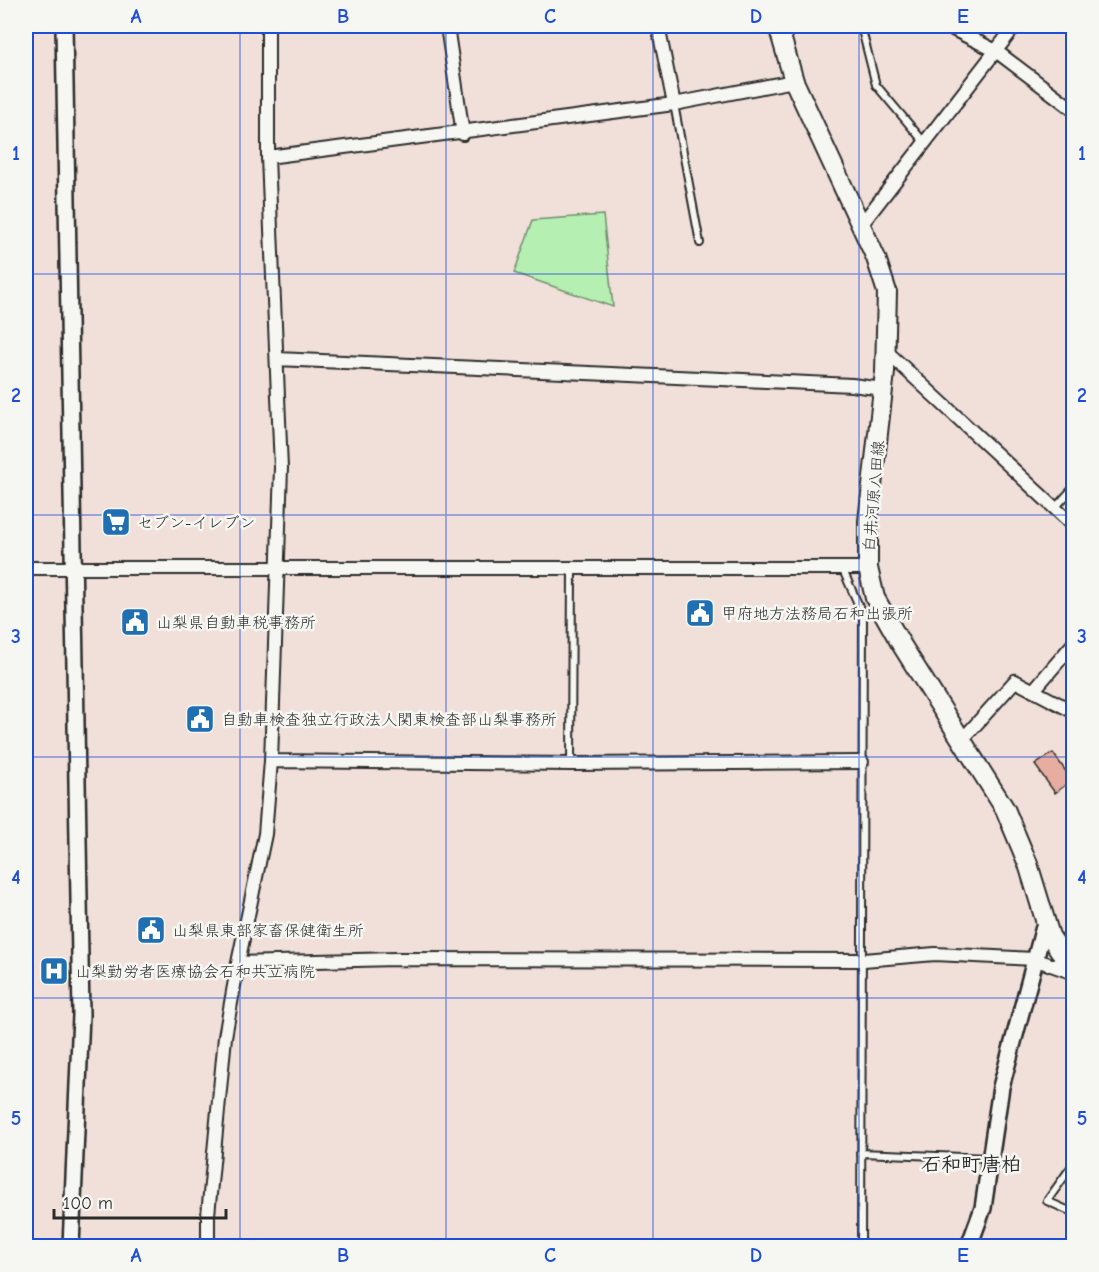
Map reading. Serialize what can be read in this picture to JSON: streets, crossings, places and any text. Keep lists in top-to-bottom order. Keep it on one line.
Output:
{"streets":{"main road":["白井河原八田線"]},"districts":["石和町唐柏"],"places":{"supermarket":["セブン-イレブン"],"public building":["甲府地方法務局石和出張所","山梨県自動車税事務所","自動車検査独立行政法人関東検査部山梨事務所","山梨県東部家畜保健衛生所"],"hospital":["山梨勤労者医療協会石和共立病院"]},"scale_bar":"100 m","grid":{"columns":["A","B","C","D","E"],"rows":["1","2","3","4","5"]}}
